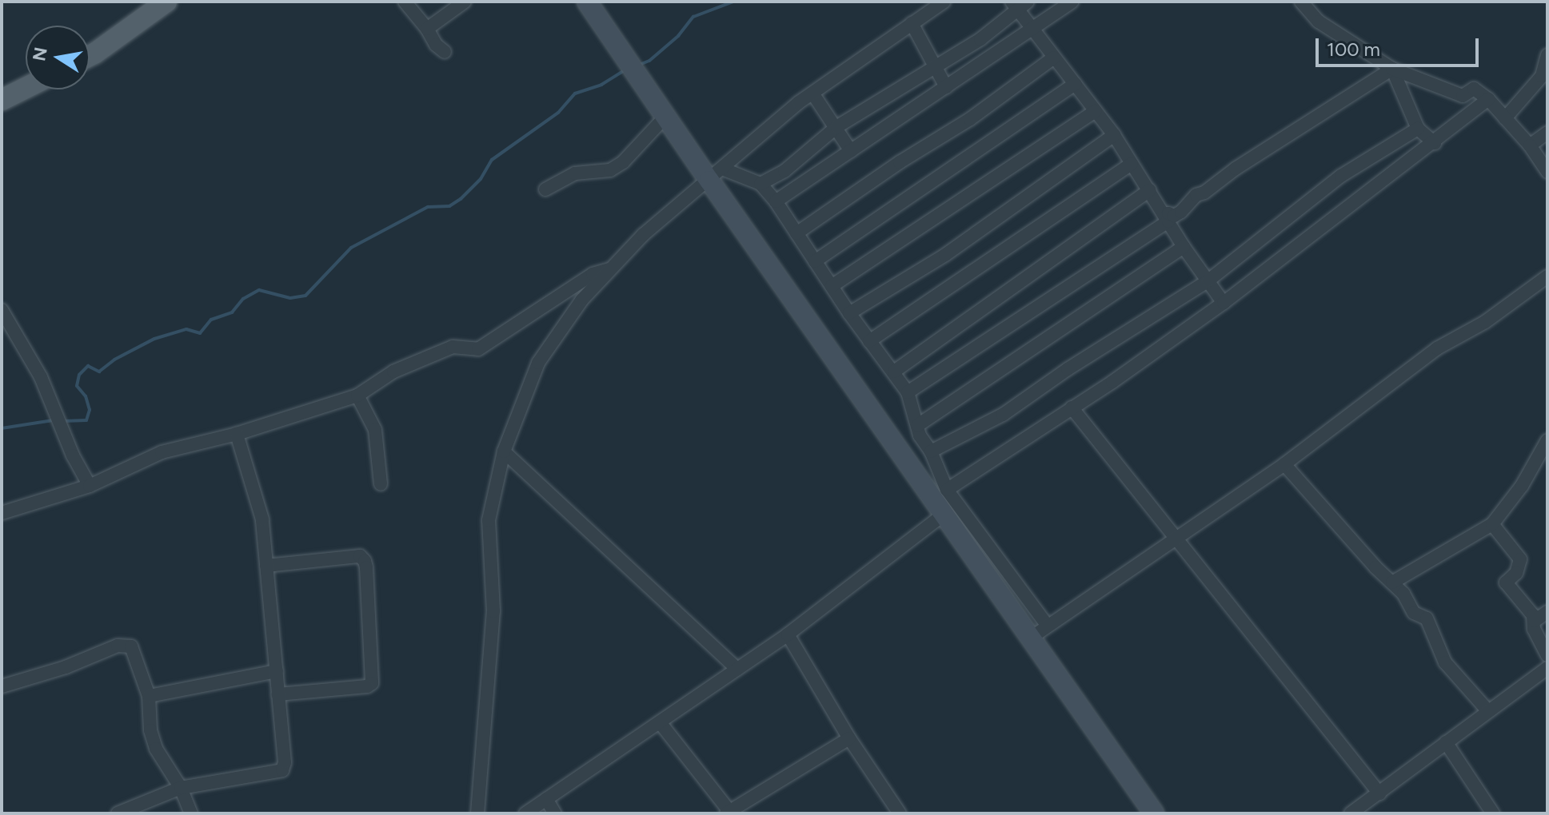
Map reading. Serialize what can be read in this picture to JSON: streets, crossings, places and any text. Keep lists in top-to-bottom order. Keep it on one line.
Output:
{"scale_bar":"100 m","north":"left"}
